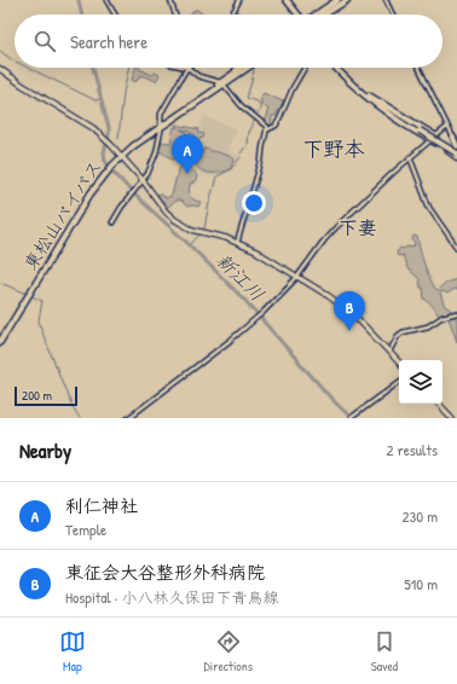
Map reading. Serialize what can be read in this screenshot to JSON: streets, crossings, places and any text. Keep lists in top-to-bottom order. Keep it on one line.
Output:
{"streets":{"highway":["東松山バイパス"]},"districts":["下野本","下妻"],"water":["新江川"],"scale_bar":"200 m","page":{"search":"Search here","pins":["A","B"],"scale":"200 m","heading":["Nearby","2 results"],"list":[{"mark":"A","name":"利仁神社","note":"Temple","value":"230 m"},{"mark":"B","name":"東征会大谷整形外科病院","note":"Hospital · 小八林久保田下青鳥線","value":"510 m"}],"nav":["Map","Directions","Saved"]}}
